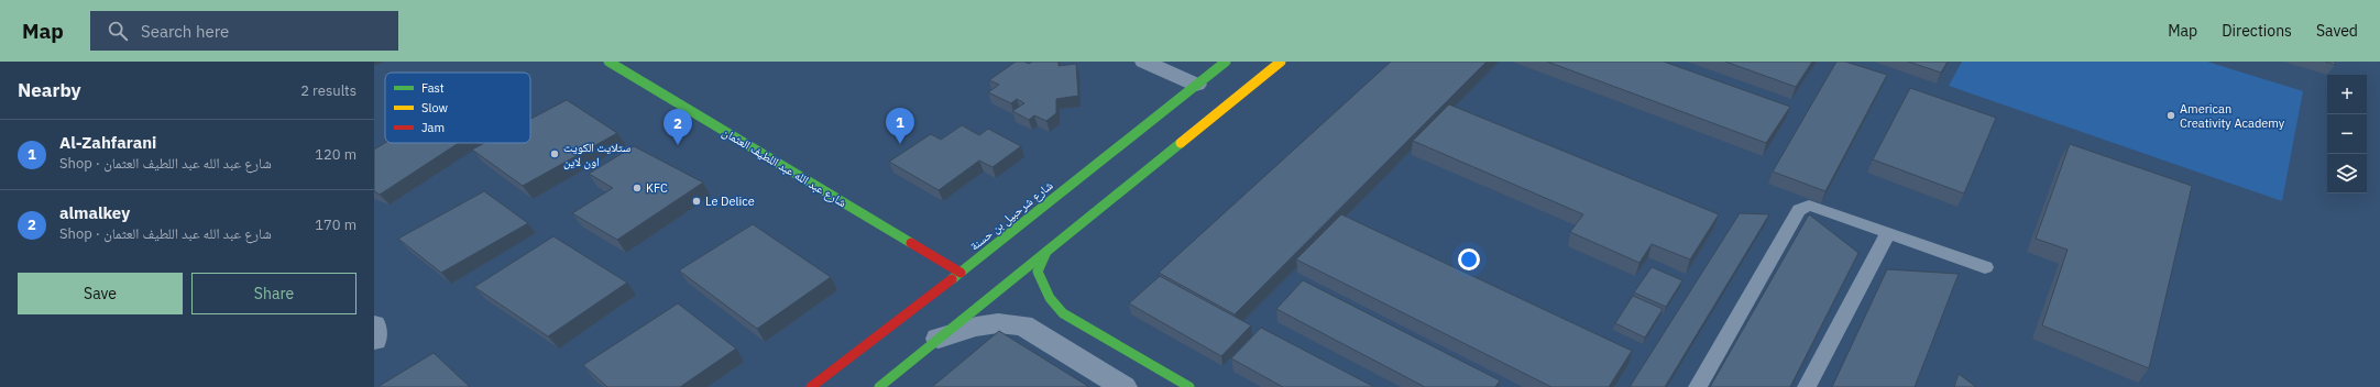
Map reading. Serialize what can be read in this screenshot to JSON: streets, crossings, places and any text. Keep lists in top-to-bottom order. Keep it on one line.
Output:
{"streets":{"street":["شارع عبد الله عبد اللطيف العثمان","شارع شرحبيل بن حسنة"]},"crossings":[["شارع عبد الله عبد اللطيف العثمان","شارع شرحبيل بن حسنة"]],"places":["American Creativity Academy","ستلايت الكويت اون لاين","KFC","Le Delice"],"legend":["Fast","Slow","Jam"],"page":{"header":"Map","search":"Search here","nav":["Map","Directions","Saved"],"heading":["Nearby","2 results"],"map_buttons":["+","−"],"pins":["1","2"],"list":[{"mark":"1","name":"Al-Zahfarani","note":"Shop · شارع عبد الله عبد اللطيف العثمان","value":"120 m"},{"mark":"2","name":"almalkey","note":"Shop · شارع عبد الله عبد اللطيف العثمان","value":"170 m"}],"buttons":["Save","Share"]}}
